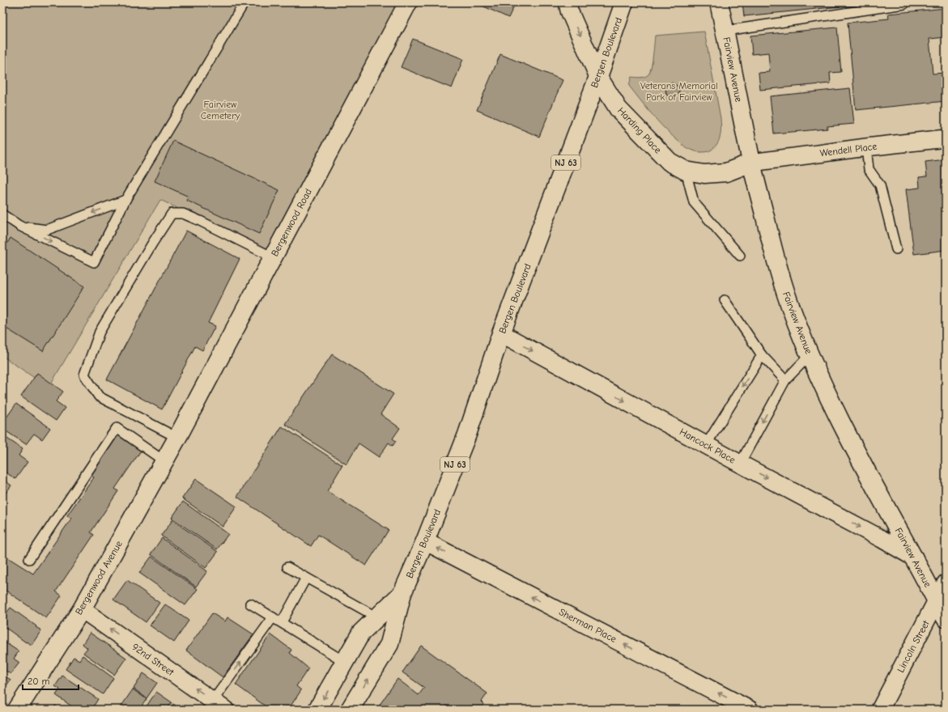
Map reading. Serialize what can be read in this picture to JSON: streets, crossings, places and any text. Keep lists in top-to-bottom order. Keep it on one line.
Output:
{"streets":{"main road":["Bergen Boulevard","Fairview Avenue","Harding Place","NJ 63","Bergenwood Road","Bergenwood Avenue"],"street":["Wendell Place","Hancock Place","Sherman Place","Lincoln Street","92nd Street"]},"crossings":[["Bergen Boulevard","Harding Place"],["Bergen Boulevard","Hancock Place"],["Bergen Boulevard","Sherman Place"],["Fairview Avenue","Harding Place"],["Fairview Avenue","Wendell Place"],["Fairview Avenue","Hancock Place"],["Fairview Avenue","Lincoln Street"],["Harding Place","Wendell Place"],["Bergenwood Road","Bergenwood Avenue"],["Bergenwood Avenue","92nd Street"]],"one_way":["Hancock Place","Sherman Place","92nd Street"],"parks":["Veterans Memorial Park of Fairview","Fairview Cemetery"],"scale_bar":"20 m"}
